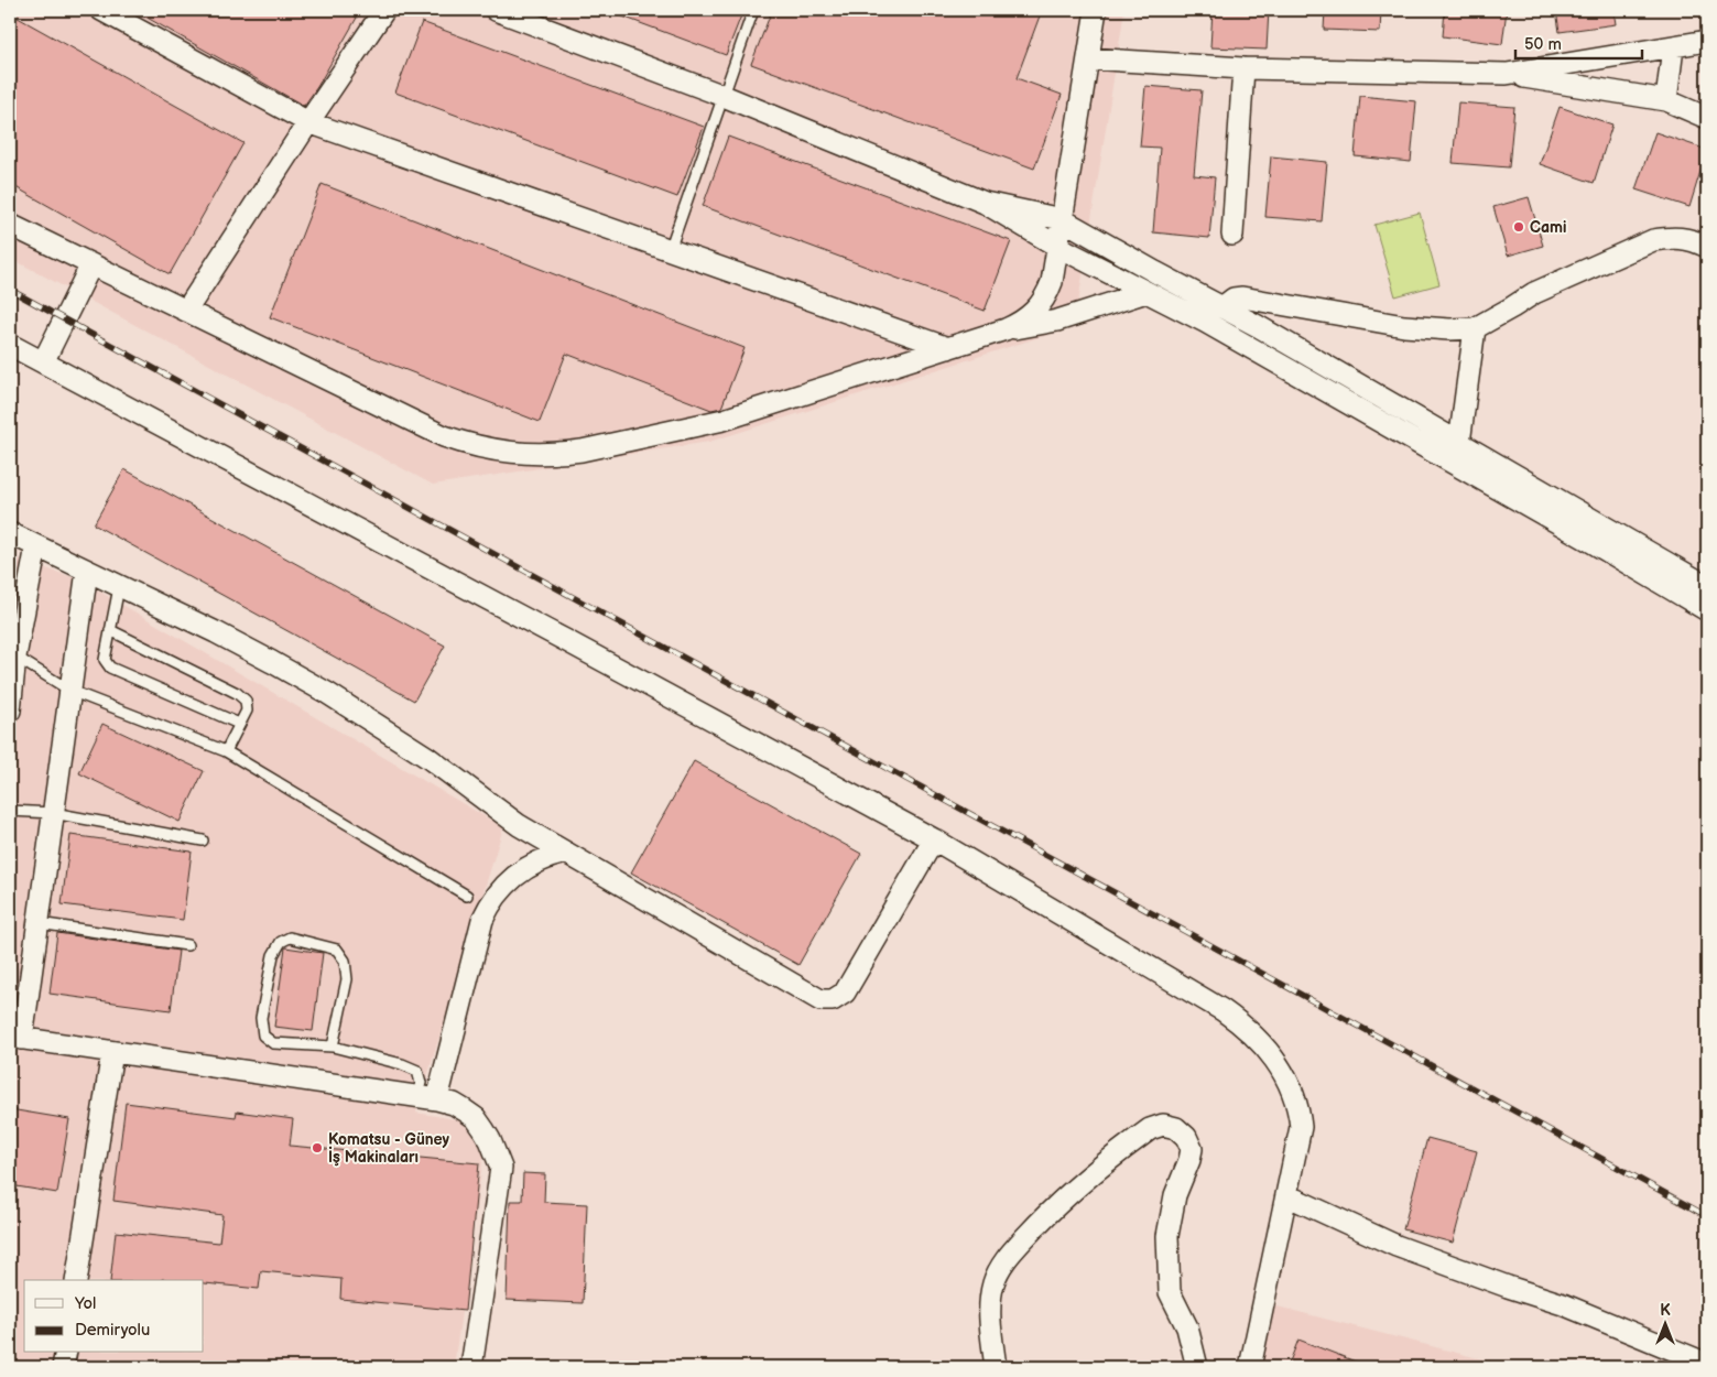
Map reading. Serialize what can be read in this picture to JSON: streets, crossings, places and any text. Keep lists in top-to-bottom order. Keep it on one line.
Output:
{"places":["Cami","Komatsu - Güney İş Makinaları"],"legend":["Yol","Demiryolu"],"scale_bar":"50 m","north":"top"}
